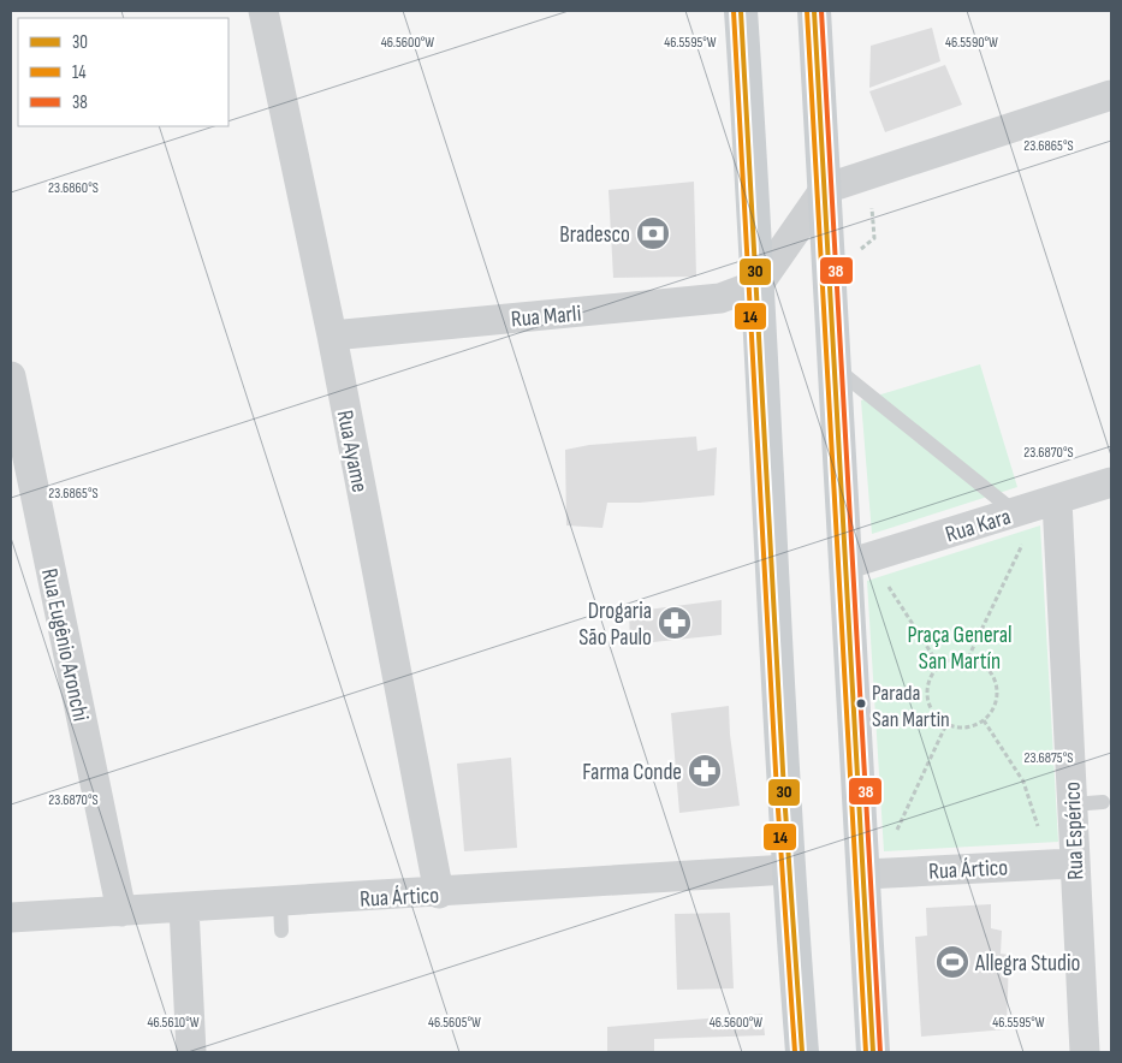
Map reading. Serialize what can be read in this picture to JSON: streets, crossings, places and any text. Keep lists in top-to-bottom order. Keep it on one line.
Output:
{"streets":{"street":["Rua Marli","Rua Ayame","Rua Kara","Rua Eugênio Aronchi","Rua Espérico","Rua Ártico"]},"crossings":[["Rua Marli","Rua Ayame"],["Rua Ayame","Rua Ártico"],["Rua Kara","Rua Espérico"],["Rua Eugênio Aronchi","Rua Ártico"],["Rua Espérico","Rua Ártico"]],"parks":["Praça General San Martín"],"places":{"bank":["Bradesco"],"pharmacy":["Drogaria São Paulo","Farma Conde"],"other":["Parada San Martin"],"sports":["Allegra Studio"]},"lines":["transit line 30","transit line 14","transit line 38"],"legend":["30","14","38"],"coordinates":["46.5600°W","46.5595°W","46.5590°W","23.6865°S","23.6860°S","23.6870°S","23.6875°S","46.5610°W","46.5605°W"]}
